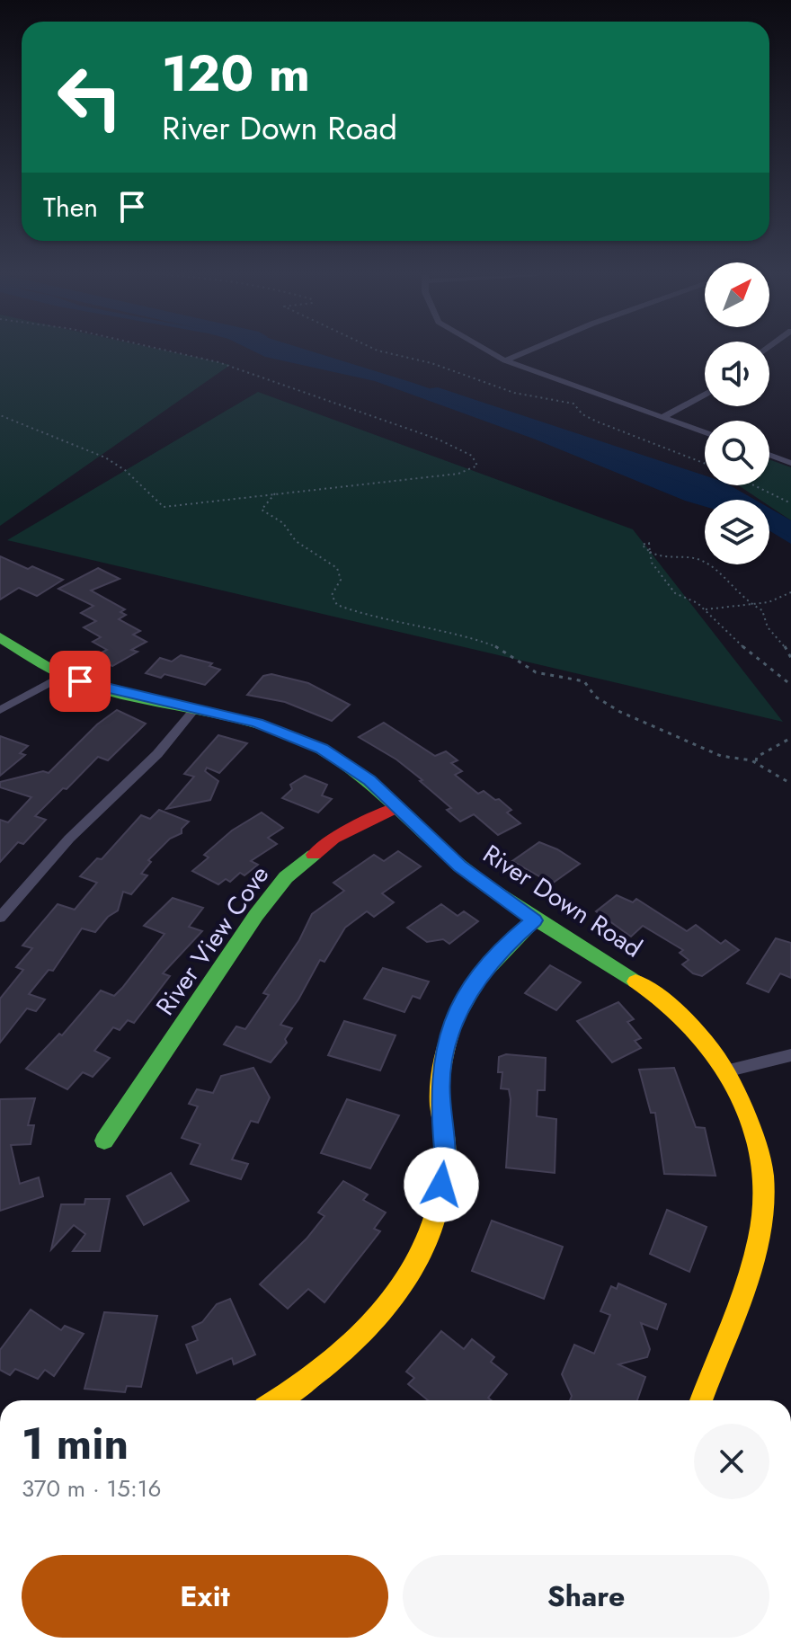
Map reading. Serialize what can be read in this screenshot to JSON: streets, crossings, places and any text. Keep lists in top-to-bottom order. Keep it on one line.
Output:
{"streets":{"street":["River Down Road","River View Cove"]},"crossings":[["River Down Road","River View Cove"]],"north":"top right","page":{"turn":["120 m","River Down Road"],"then":"Then","heading":["1 min","370 m · 15:16"],"buttons":["Exit","Share"]}}
